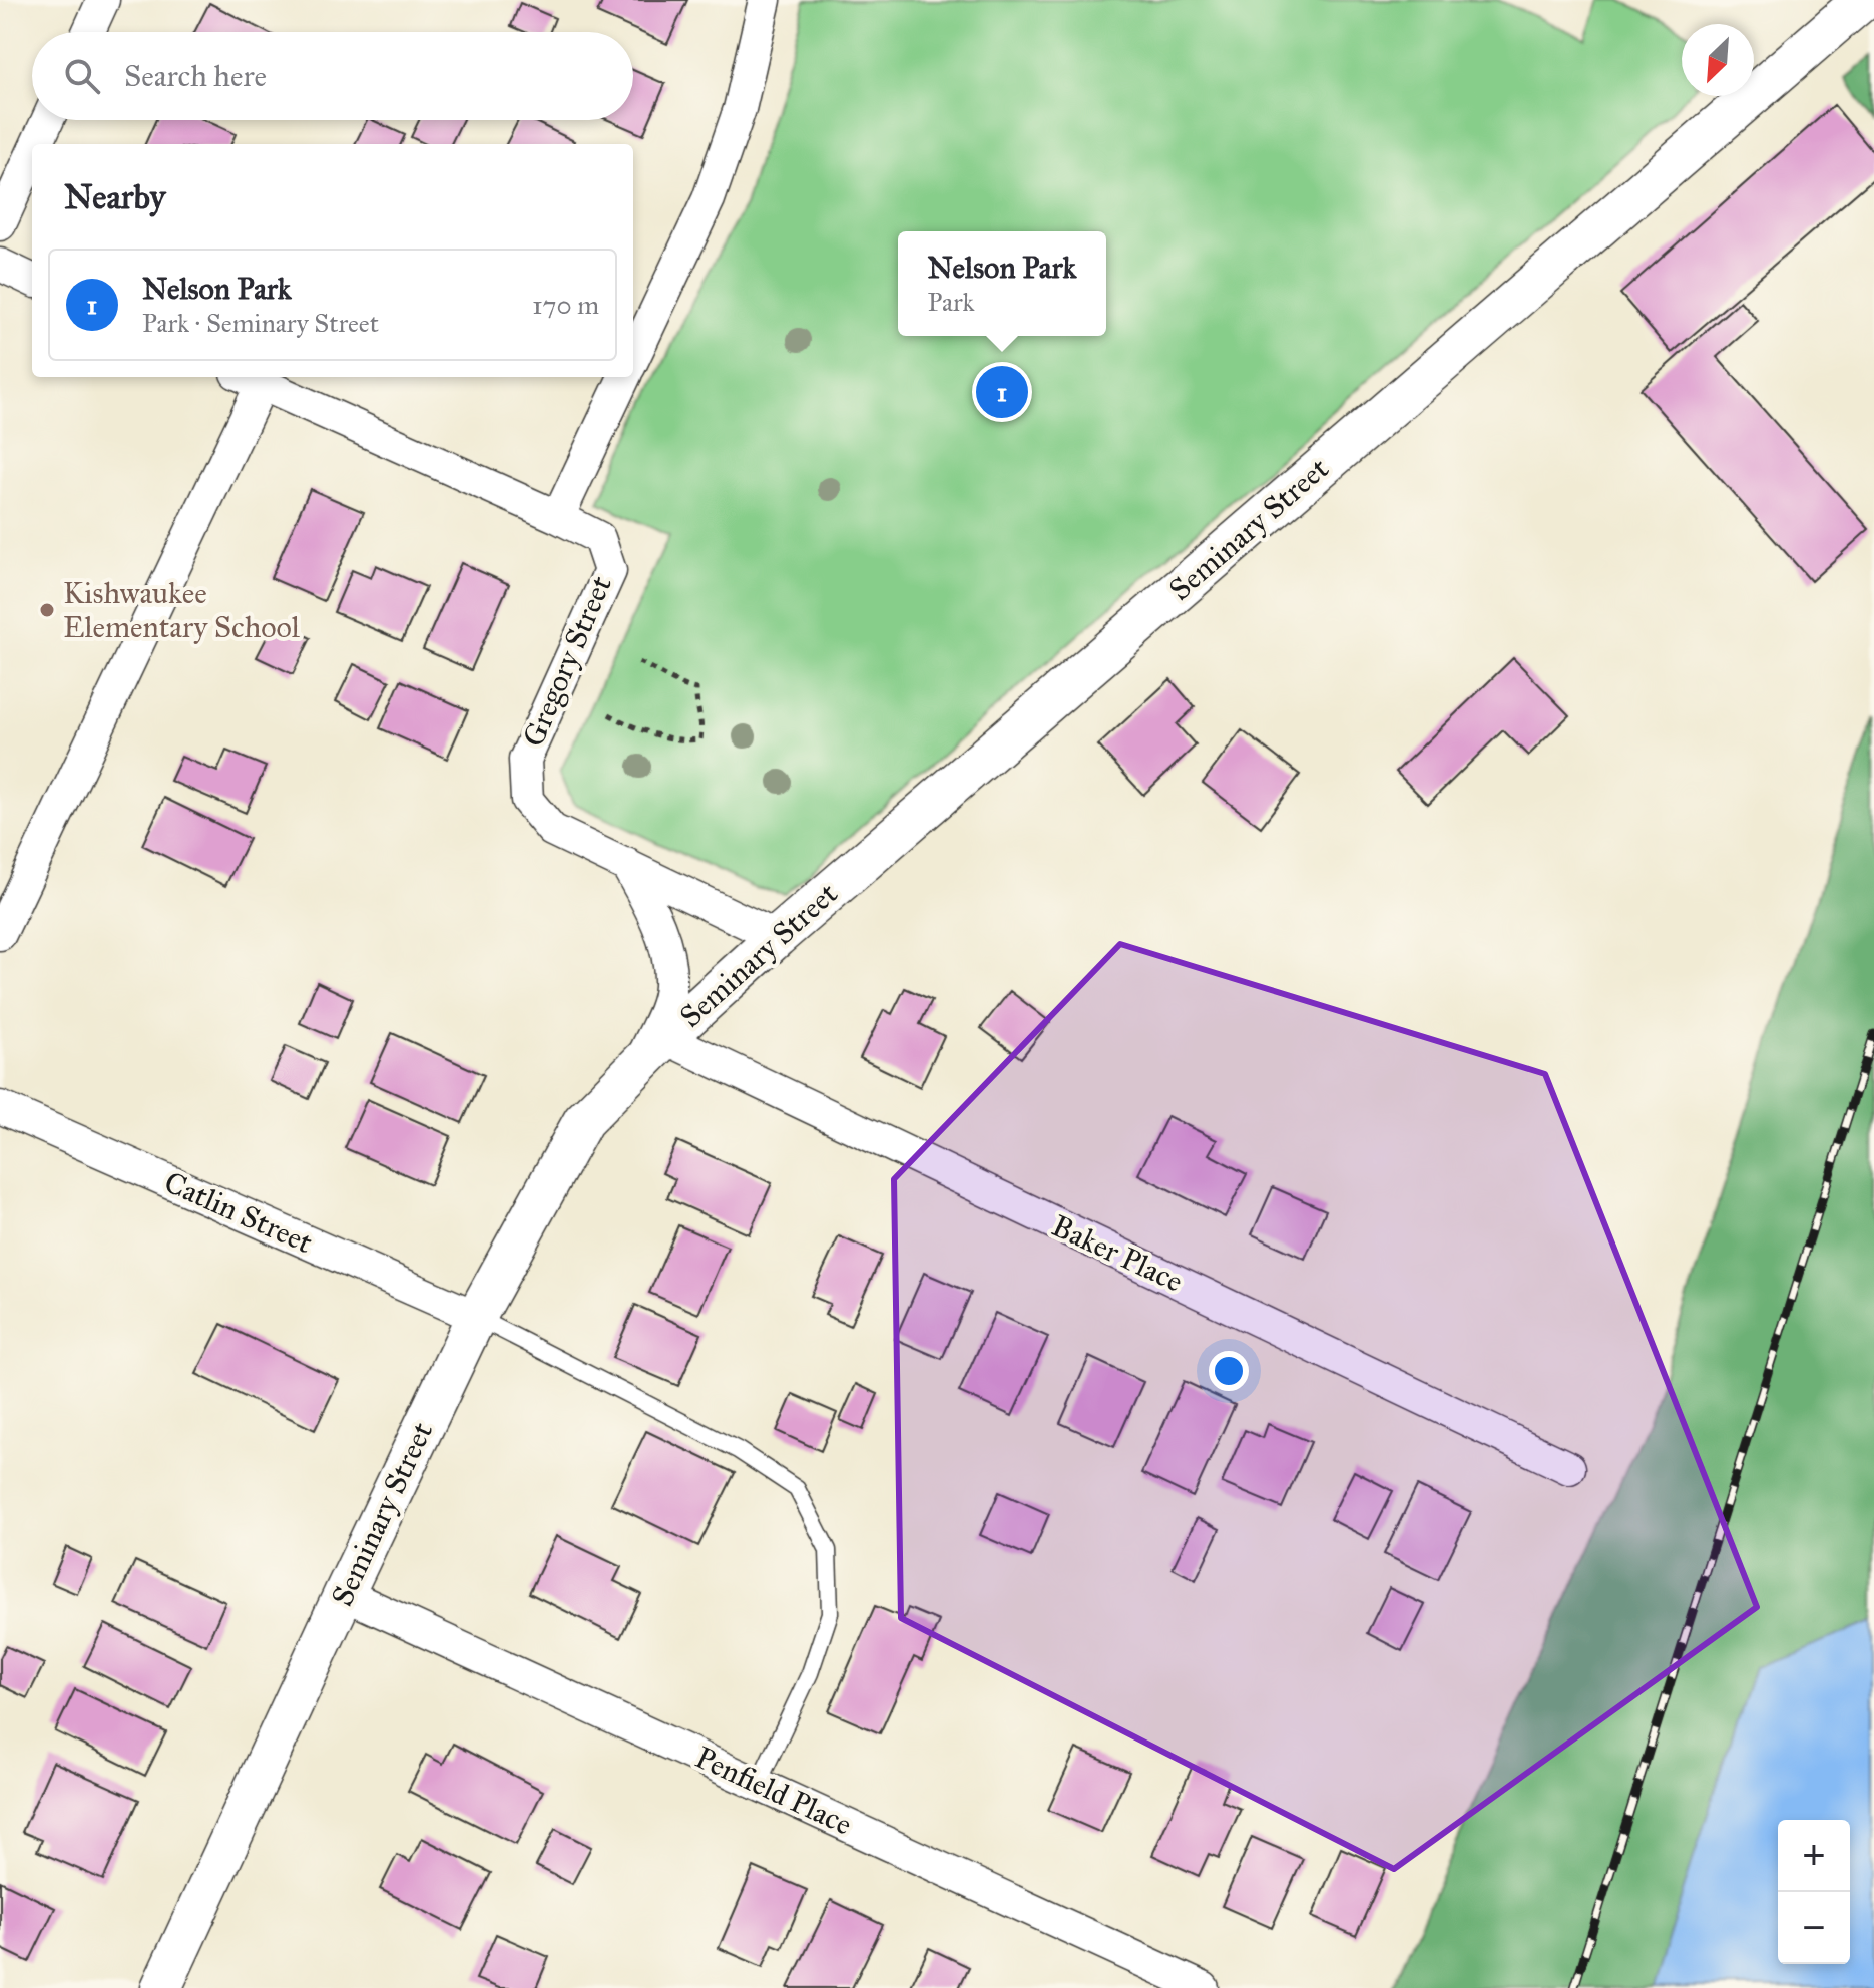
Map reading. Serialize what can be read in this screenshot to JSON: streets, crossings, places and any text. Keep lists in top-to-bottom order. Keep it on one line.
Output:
{"streets":{"street":["Seminary Street","Gregory Street","Catlin Street","Baker Place","Penfield Place"]},"crossings":[["Seminary Street","Gregory Street"],["Seminary Street","Catlin Street"],["Seminary Street","Baker Place"],["Seminary Street","Penfield Place"]],"places":["Kishwaukee Elementary School"],"north":"bottom left","page":{"search":"Search here","heading":"Nearby","popup":["Nelson Park","Park"],"list":[{"mark":"1","name":"Nelson Park","note":"Park · Seminary Street","value":"170 m"}],"pins":"1","map_buttons":["+","−"]}}
